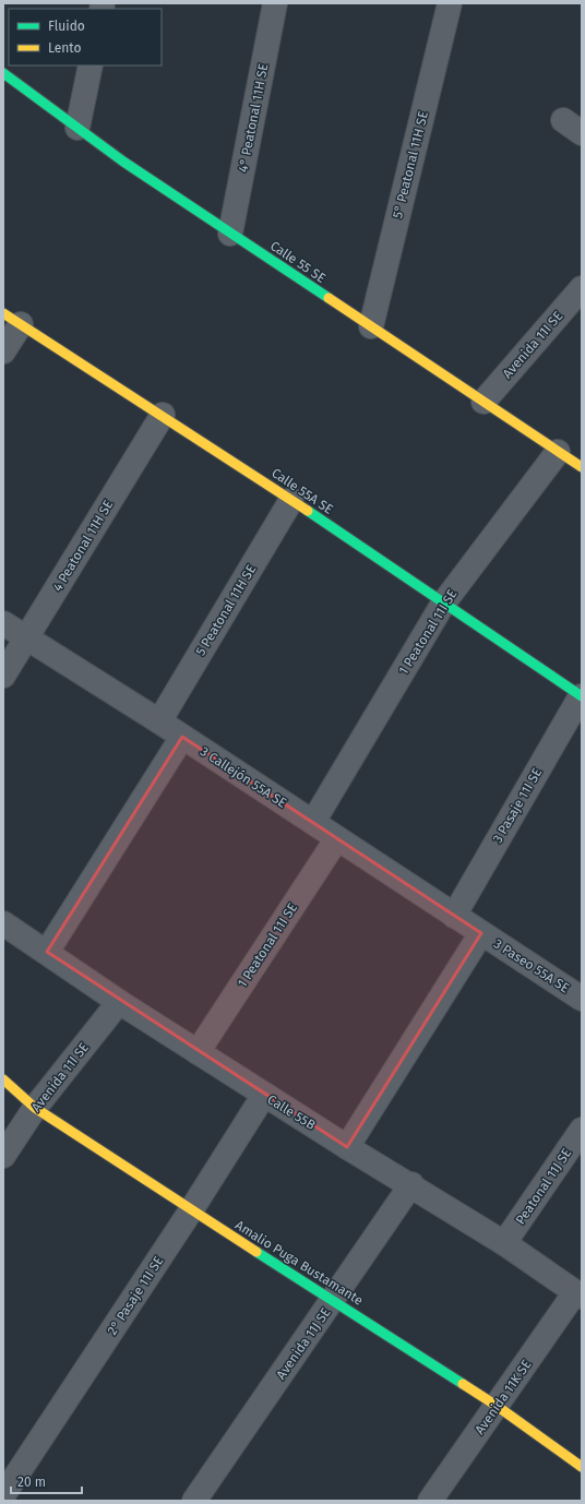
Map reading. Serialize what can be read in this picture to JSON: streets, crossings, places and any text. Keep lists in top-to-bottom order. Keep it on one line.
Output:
{"streets":{"street":["4° Peatonal 11H SE","5° Peatonal 11H SE","Calle 55 SE","Avenida 11I SE","Calle 55A SE","4 Peatonal 11H SE","5 Peatonal 11H SE","1 Peatonal 11I SE","3 Callejón 55A SE","3 Pasaje 11I SE","3 Paseo 55A SE","Calle 55B","Peatonal 11J SE","Amalio Puga Bustamante","2° Pasaje 11I SE","Avenida 11J SE","Avenida 11K SE"]},"crossings":[["4° Peatonal 11H SE","Calle 55 SE"],["5° Peatonal 11H SE","Calle 55 SE"],["Calle 55 SE","Avenida 11I SE"],["Calle 55 SE","1 Peatonal 11I SE"],["Avenida 11I SE","Calle 55B"],["Avenida 11I SE","Amalio Puga Bustamante"],["Calle 55A SE","4 Peatonal 11H SE"],["Calle 55A SE","5 Peatonal 11H SE"],["Calle 55A SE","1 Peatonal 11I SE"],["Calle 55A SE","3 Pasaje 11I SE"],["4 Peatonal 11H SE","3 Callejón 55A SE"],["5 Peatonal 11H SE","3 Callejón 55A SE"],["1 Peatonal 11I SE","3 Callejón 55A SE"],["1 Peatonal 11I SE","Calle 55B"],["3 Callejón 55A SE","3 Pasaje 11I SE"],["3 Callejón 55A SE","3 Paseo 55A SE"],["Calle 55B","Peatonal 11J SE"],["Calle 55B","2° Pasaje 11I SE"],["Calle 55B","Avenida 11J SE"],["Calle 55B","Avenida 11K SE"],["Amalio Puga Bustamante","2° Pasaje 11I SE"],["Amalio Puga Bustamante","Avenida 11J SE"],["Amalio Puga Bustamante","Avenida 11K SE"]],"legend":["Fluido","Lento"],"scale_bar":"20 m"}
